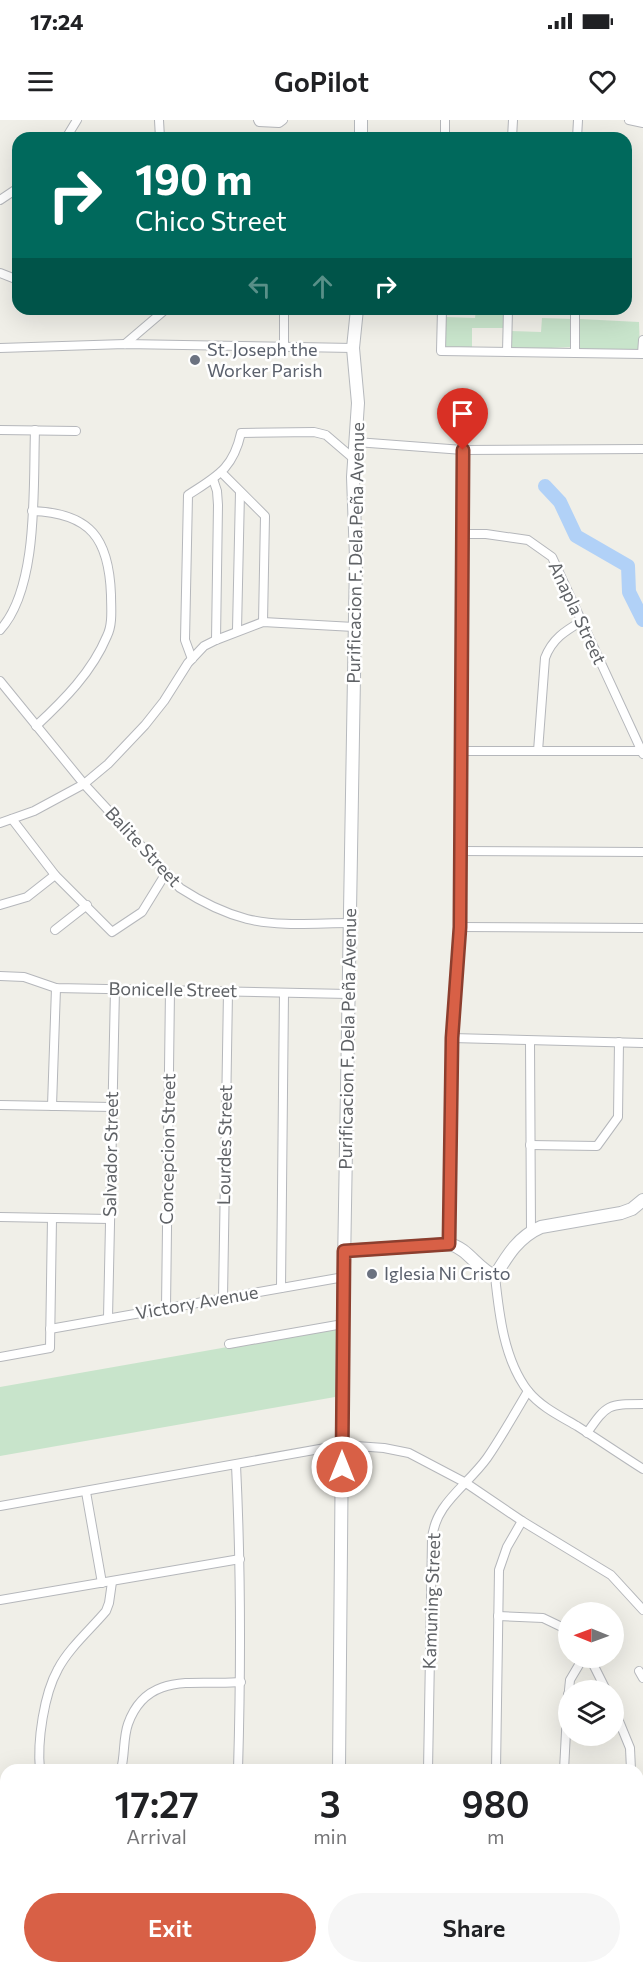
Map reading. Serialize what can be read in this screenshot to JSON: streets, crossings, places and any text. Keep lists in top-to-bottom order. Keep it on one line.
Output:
{"streets":{"street":["Purificacion F. Dela Peña Avenue","Anapla Street","Balite Street","Bonicelle Street","Lourdes Street","Concepcion Street","Salvador Street","Victory Avenue","Kamuning Street"]},"crossings":[["Purificacion F. Dela Peña Avenue","Balite Street"],["Purificacion F. Dela Peña Avenue","Bonicelle Street"],["Purificacion F. Dela Peña Avenue","Victory Avenue"],["Bonicelle Street","Lourdes Street"],["Bonicelle Street","Concepcion Street"],["Bonicelle Street","Salvador Street"],["Lourdes Street","Victory Avenue"],["Concepcion Street","Victory Avenue"],["Salvador Street","Victory Avenue"]],"places":["St. Joseph the Worker Parish","Iglesia Ni Cristo"],"north":"left","page":{"status":"17:24","header":"GoPilot","turn":["190 m","Chico Street"],"eta":["17:27","Arrival","3","min","980","m"],"buttons":["Exit","Share"]}}
